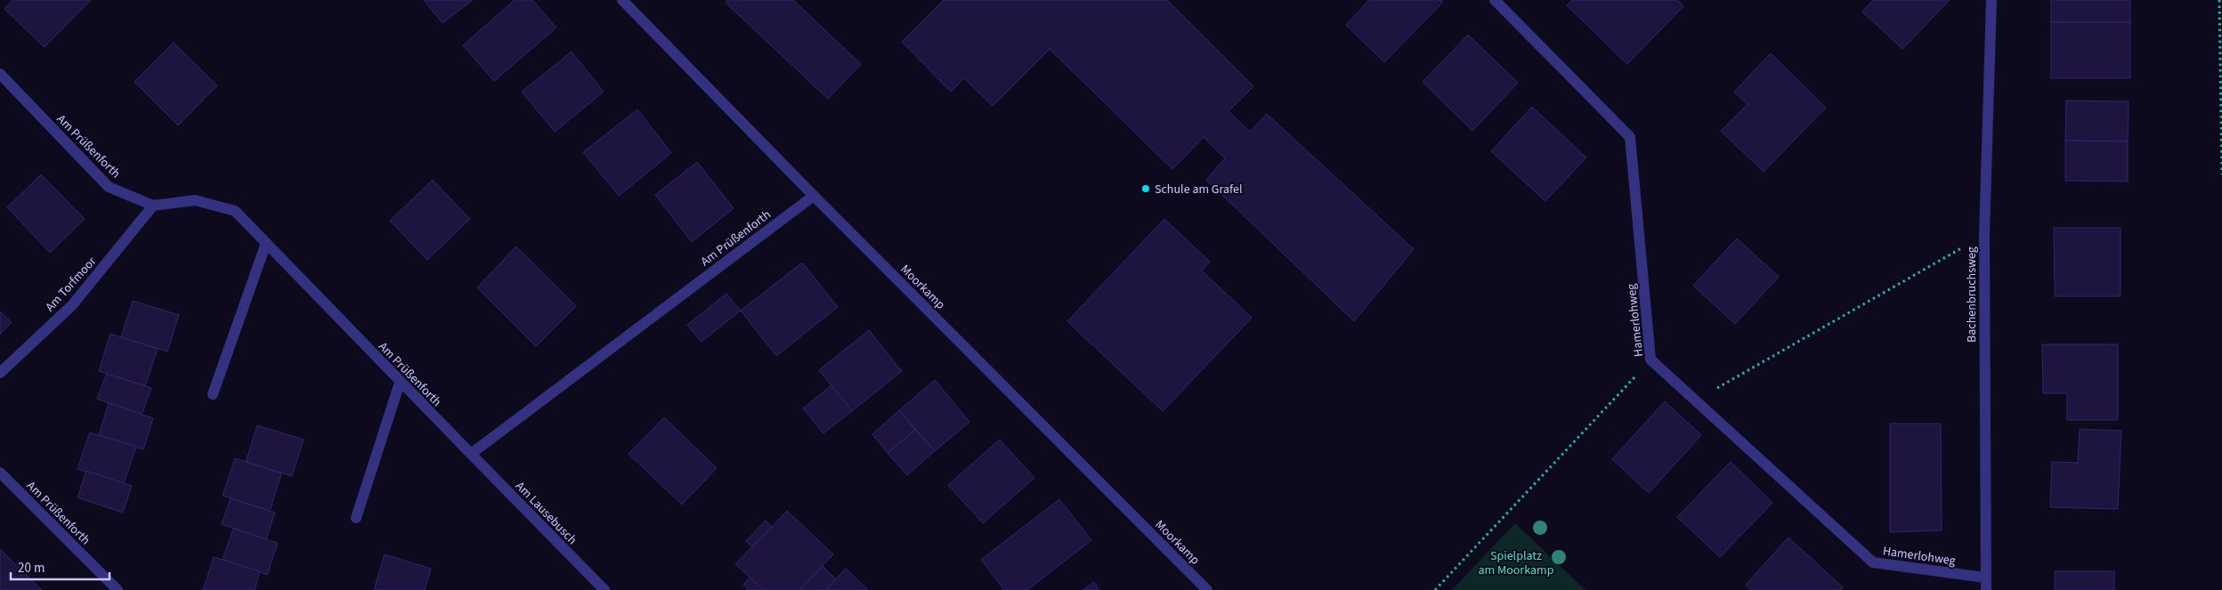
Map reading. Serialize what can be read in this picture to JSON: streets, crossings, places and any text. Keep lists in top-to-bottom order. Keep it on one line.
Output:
{"streets":{"street":["Am Prüßenforth","Am Torfmoor","Moorkamp","Bachenbruchsweg","Hamerlohweg","Am Lausebusch"]},"crossings":[["Am Prüßenforth","Am Torfmoor"],["Am Prüßenforth","Moorkamp"],["Am Prüßenforth","Am Lausebusch"],["Bachenbruchsweg","Hamerlohweg"]],"parks":["Spielplatz am Moorkamp"],"places":["Schule am Grafel"],"scale_bar":"20 m"}
